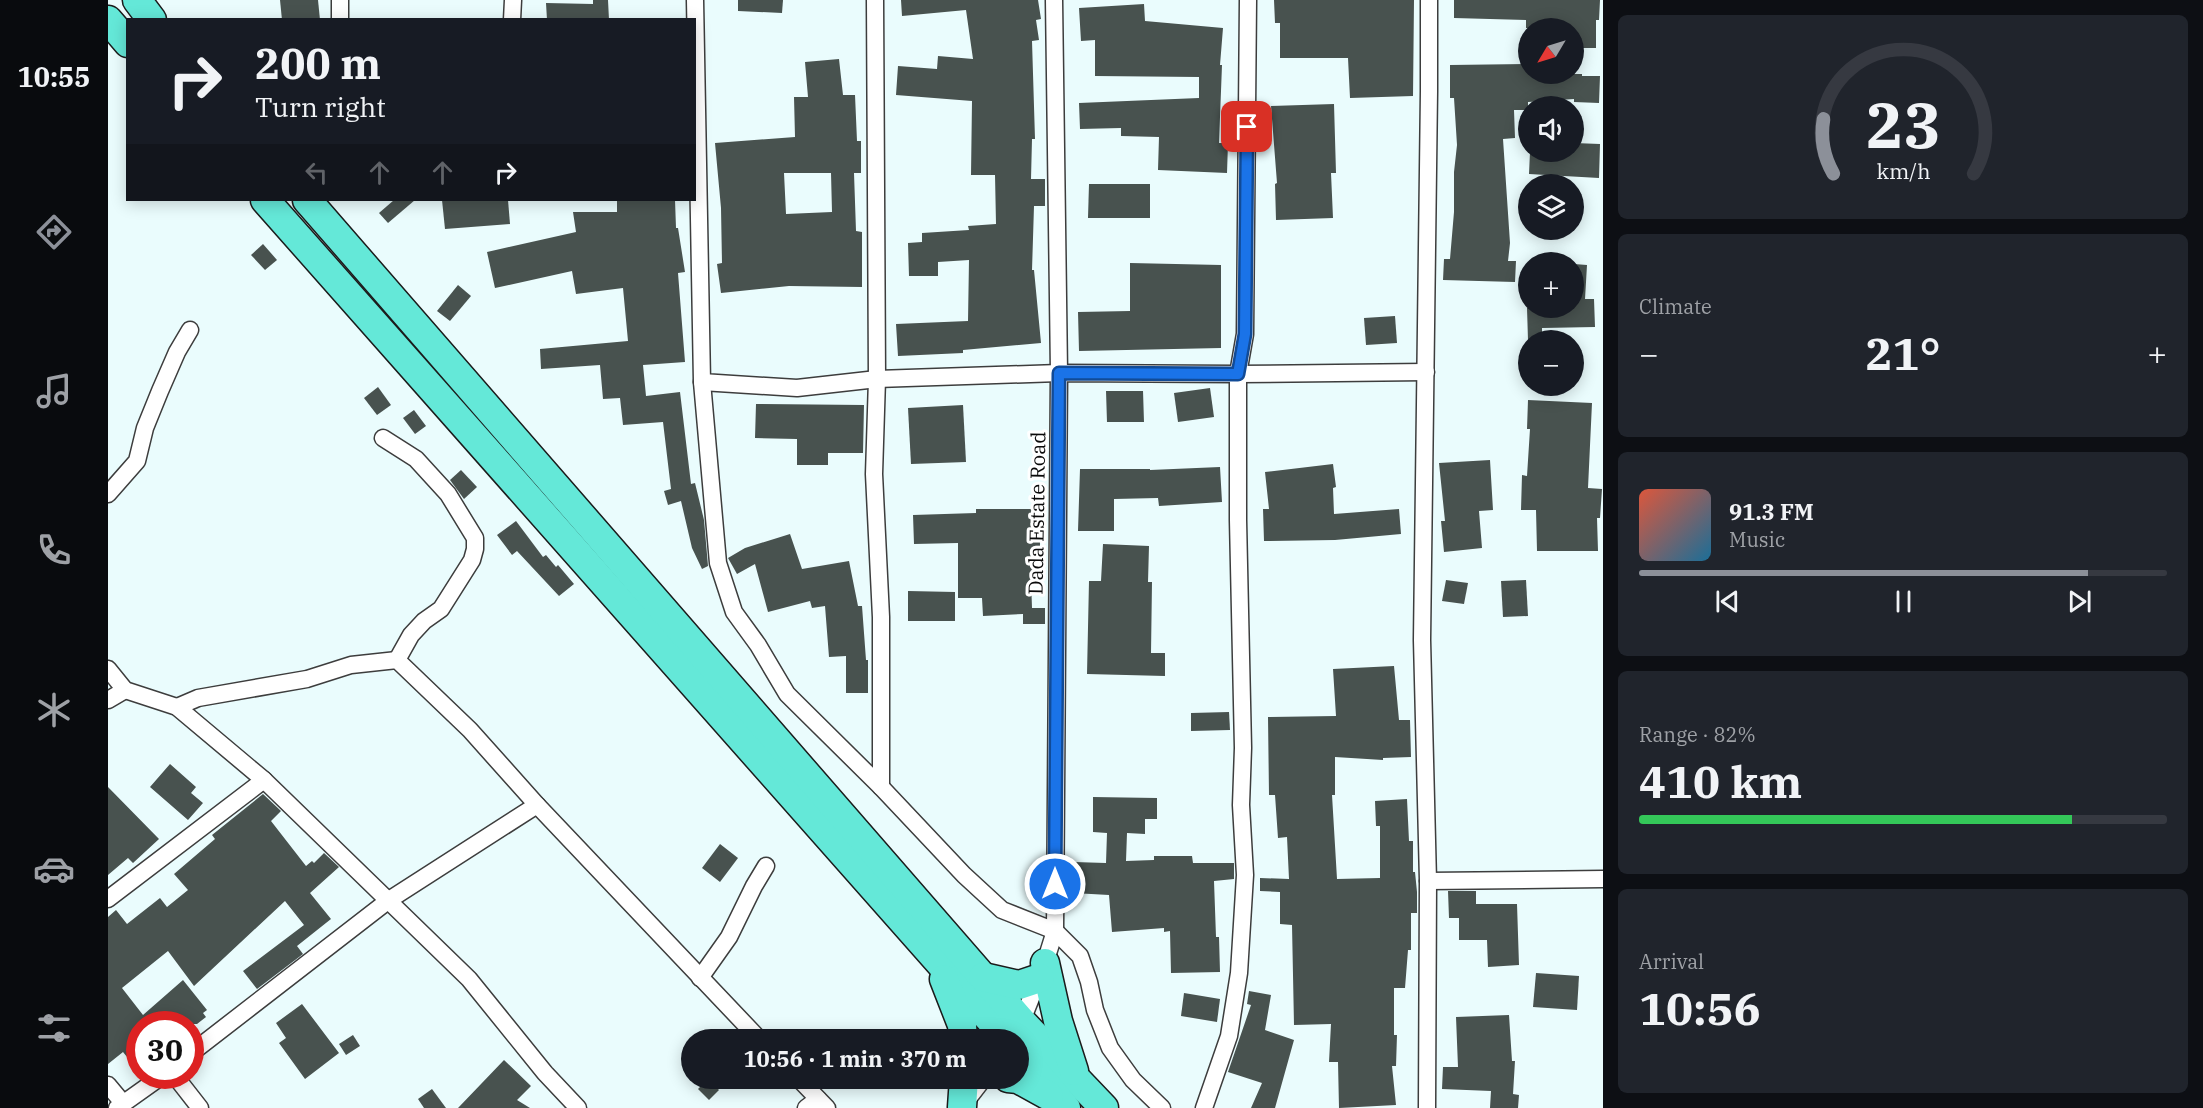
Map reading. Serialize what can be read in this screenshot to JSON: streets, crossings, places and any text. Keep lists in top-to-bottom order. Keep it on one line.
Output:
{"streets":{"street":["Dada Estate Road"]},"north":"bottom left","page":{"tabs":"10:55","map_buttons":["+","−"],"turn":["200 m","Turn right"],"tile":["Climate",["Range · 82%","410 km"],["Arrival","10:56"]],"heat":["−","21°","+"],"song":["91.3 FM","Music"],"limit":"30","trip":"10:56 · 1 min · 370 m","gauge":["23","km/h"]}}
